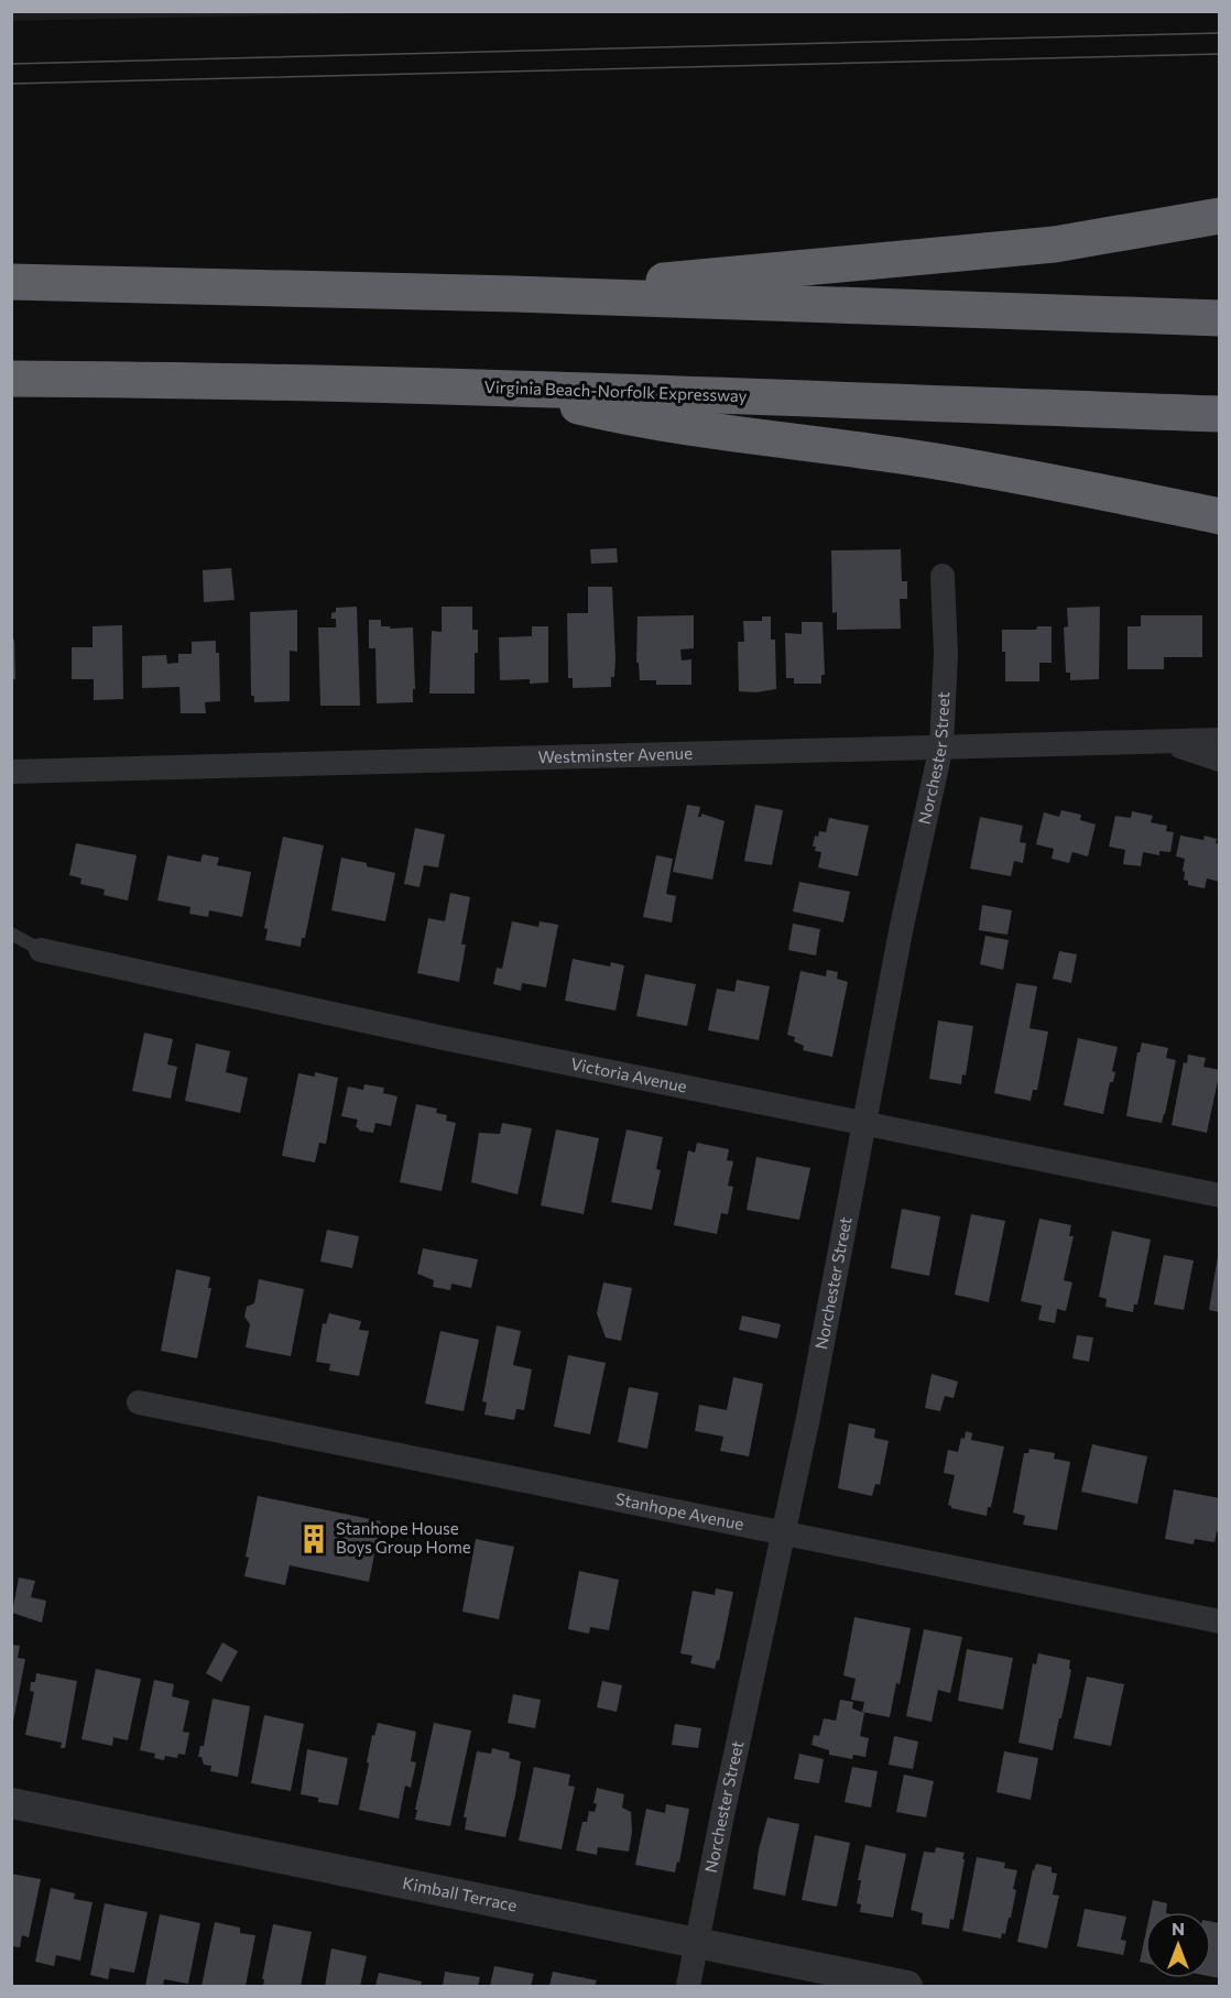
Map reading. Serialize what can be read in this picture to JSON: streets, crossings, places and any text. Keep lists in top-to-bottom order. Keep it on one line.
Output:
{"streets":{"highway":["Virginia Beach-Norfolk Expressway"],"street":["Westminster Avenue","Norchester Street","Victoria Avenue","Stanhope Avenue","Kimball Terrace"]},"crossings":[["Westminster Avenue","Norchester Street"],["Norchester Street","Victoria Avenue"],["Norchester Street","Stanhope Avenue"],["Norchester Street","Kimball Terrace"]],"places":{"building":["Stanhope House Boys Group Home"]},"north":"top"}
